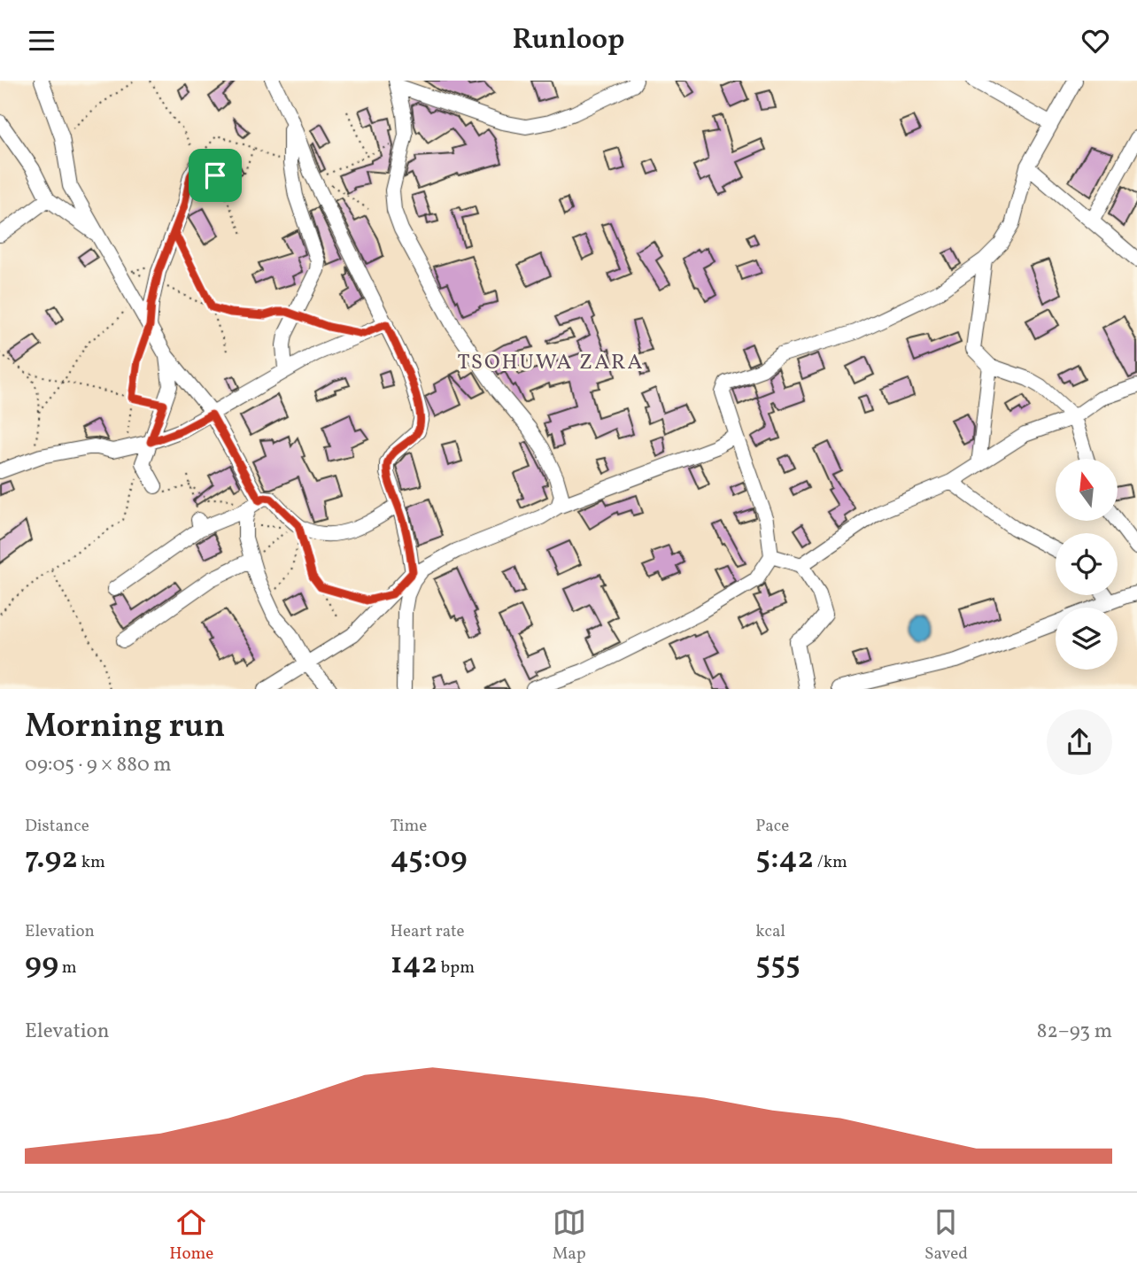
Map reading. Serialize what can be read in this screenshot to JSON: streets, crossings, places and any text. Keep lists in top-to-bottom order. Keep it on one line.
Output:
{"districts":["TSOHUWA ZARA"],"north":"top","page":{"header":"Runloop","heading":["Morning run","09:05 · 9 × 880 m"],"stats":[["Distance","7.92 km"],["Time","45:09"],["Pace","5:42 /km"],["Elevation","99 m"],["Heart rate","142 bpm"],["kcal","555"]],"chart":["Elevation","82–93 m"],"tabs":["Home","Map","Saved"]}}
